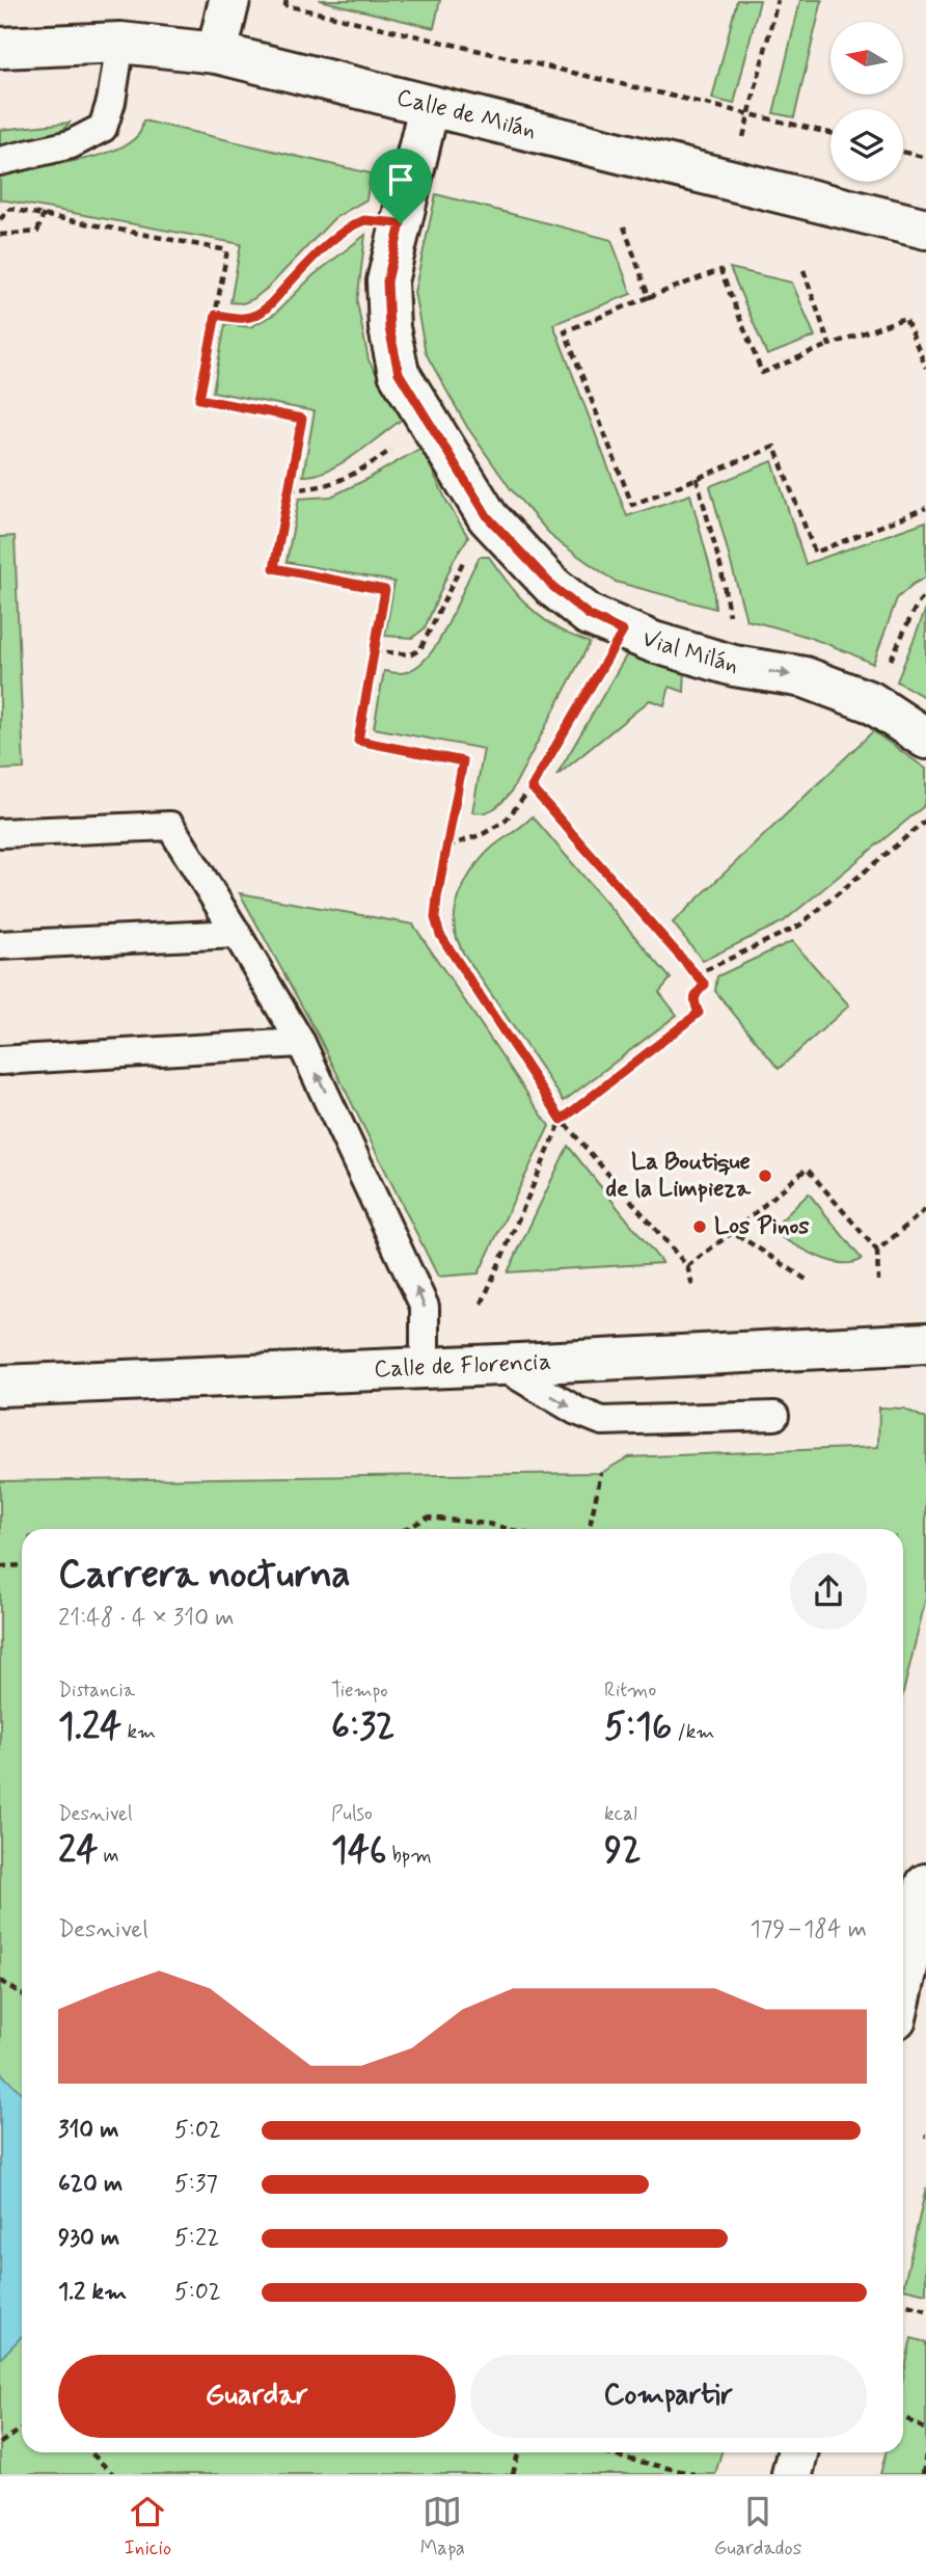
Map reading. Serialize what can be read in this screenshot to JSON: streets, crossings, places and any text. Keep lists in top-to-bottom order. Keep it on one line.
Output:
{"streets":{"street":["Calle de Milán","Vial Milán","Calle de Florencia"]},"crossings":[["Calle de Milán","Vial Milán"]],"places":["La Boutique de la Limpieza","Los Pinos"],"north":"left","page":{"heading":["Carrera nocturna","21:48 · 4 × 310 m"],"stats":[["Distancia","1.24 km"],["Tiempo","6:32"],["Ritmo","5:16 /km"],["Desnivel","24 m"],["Pulso","146 bpm"],["kcal","92"]],"chart":["Desnivel","179–184 m"],"list":[{"name":"310 m","note":"5:02"},{"name":"620 m","note":"5:37"},{"name":"930 m","note":"5:22"},{"name":"1.2 km","note":"5:02"}],"buttons":["Guardar","Compartir"],"tabs":["Inicio","Mapa","Guardados"]}}
